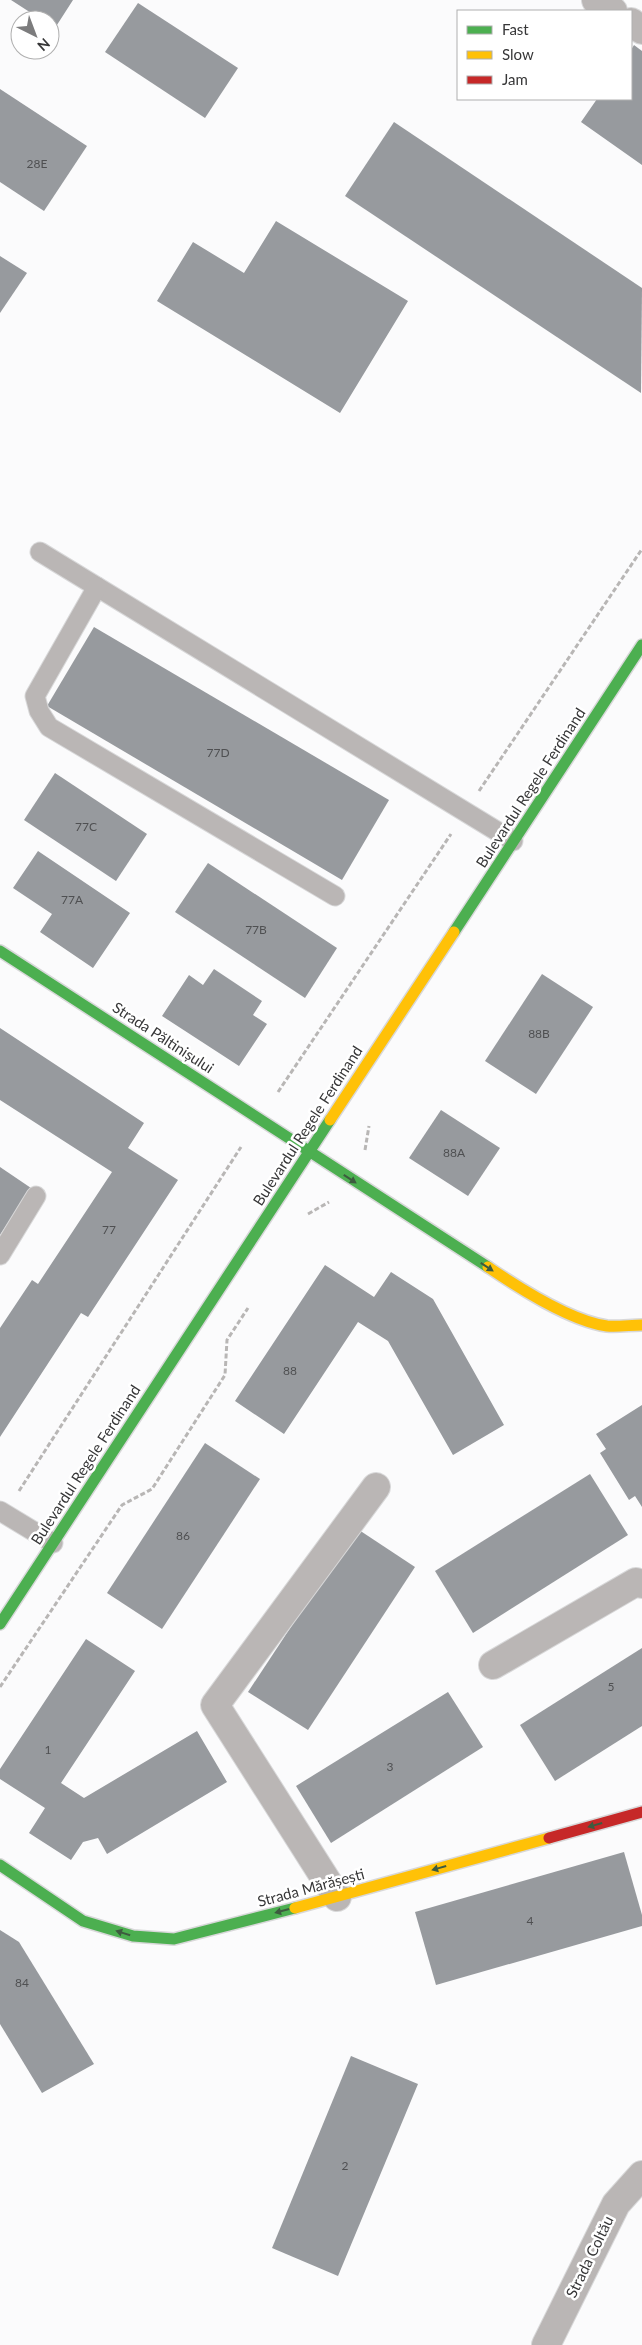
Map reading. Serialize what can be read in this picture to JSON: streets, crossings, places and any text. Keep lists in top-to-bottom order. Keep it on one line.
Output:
{"streets":{"street":["Bulevardul Regele Ferdinand","Strada Păltinișului","Strada Mărășești","Strada Coltău"]},"crossings":[["Bulevardul Regele Ferdinand","Strada Păltinișului"]],"one_way":["Strada Păltinișului","Strada Mărășești"],"house_numbers":["28E","77D","77C","77A","77B","88B","88A","77","88","86","5","1","3","4","84","2"],"legend":["Fast","Slow","Jam"],"north":"bottom right"}
